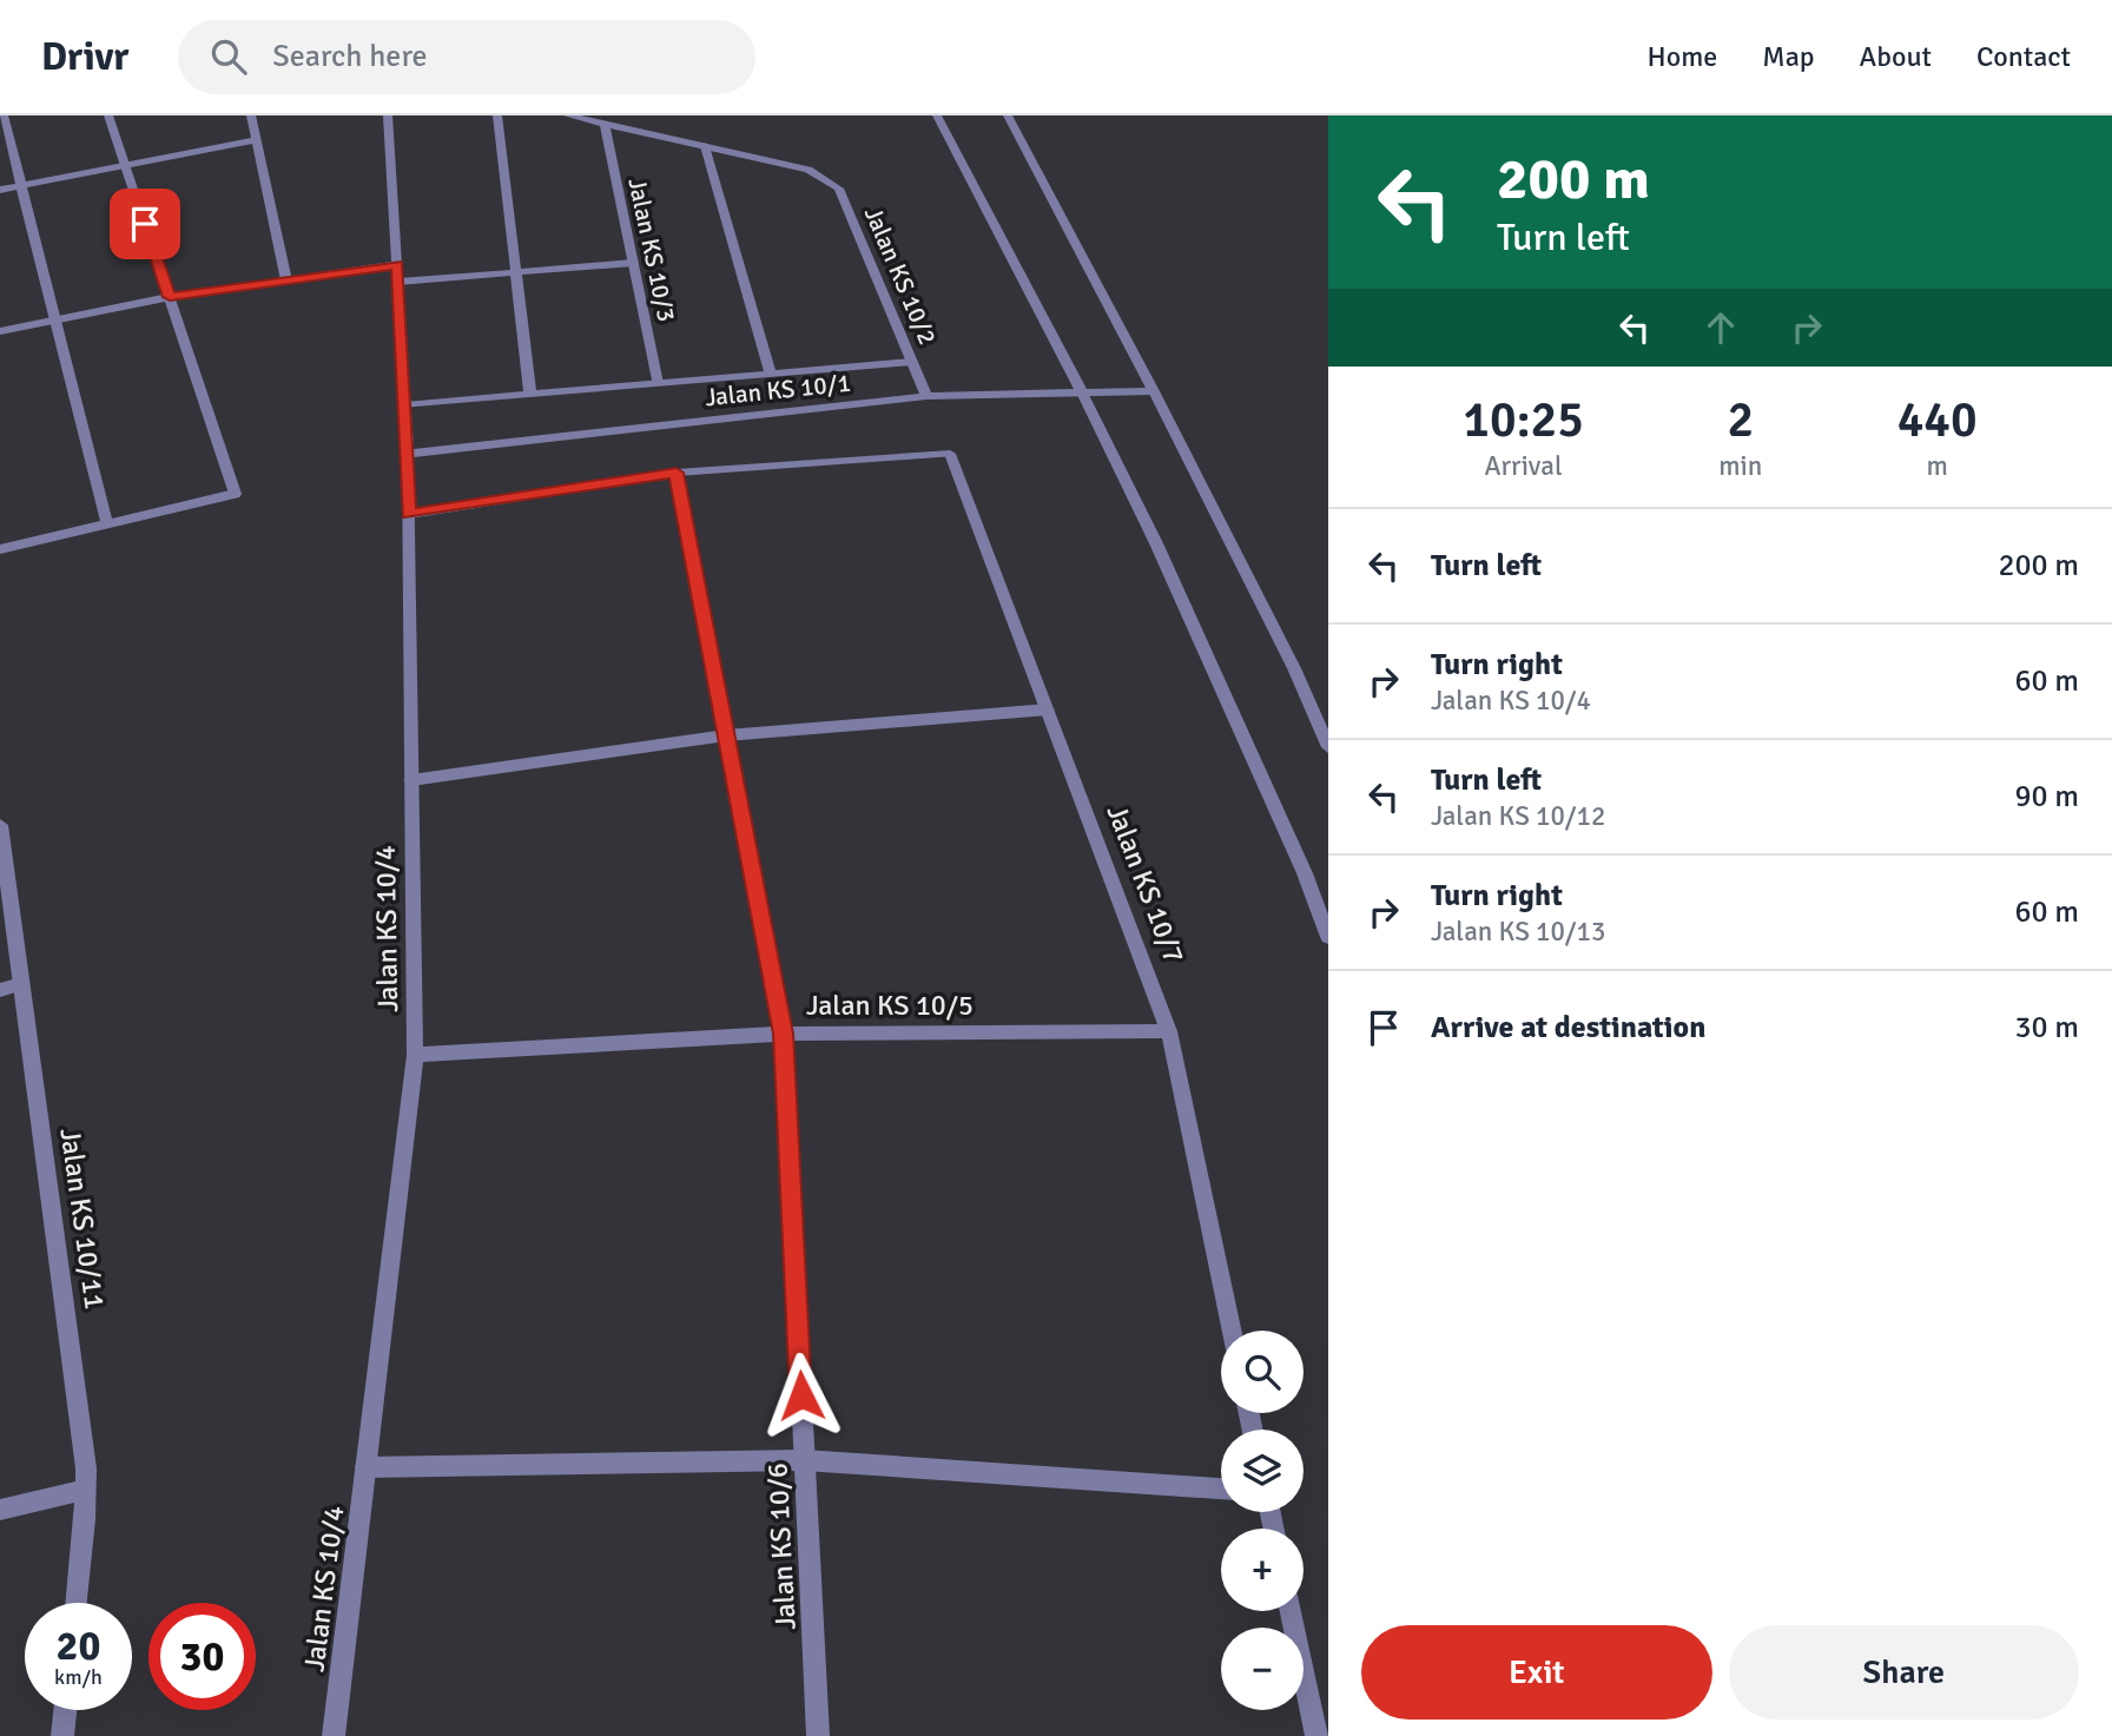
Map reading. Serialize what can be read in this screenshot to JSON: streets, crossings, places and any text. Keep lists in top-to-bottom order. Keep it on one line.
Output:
{"streets":{"street":["Jalan KS 10/3","Jalan KS 10/2","Jalan KS 10/1","Jalan KS 10/7","Jalan KS 10/4","Jalan KS 10/5","Jalan KS 10/11","Jalan KS 10/6"]},"crossings":[["Jalan KS 10/2","Jalan KS 10/1"],["Jalan KS 10/1","Jalan KS 10/4"],["Jalan KS 10/7","Jalan KS 10/5"],["Jalan KS 10/7","Jalan KS 10/6"],["Jalan KS 10/4","Jalan KS 10/5"],["Jalan KS 10/5","Jalan KS 10/6"]],"page":{"header":"Drivr","search":"Search here","nav":["Home","Map","About","Contact"],"turn":["200 m","Turn left"],"eta":["10:25","Arrival","2","min","440","m"],"list":[{"name":"Turn left","value":"200 m"},{"name":"Turn right","note":"Jalan KS 10/4","value":"60 m"},{"name":"Turn left","note":"Jalan KS 10/12","value":"90 m"},{"name":"Turn right","note":"Jalan KS 10/13","value":"60 m"},{"name":"Arrive at destination","value":"30 m"}],"map_buttons":["+","−"],"speed":"20 km/h","limit":"30","buttons":["Exit","Share"]}}
